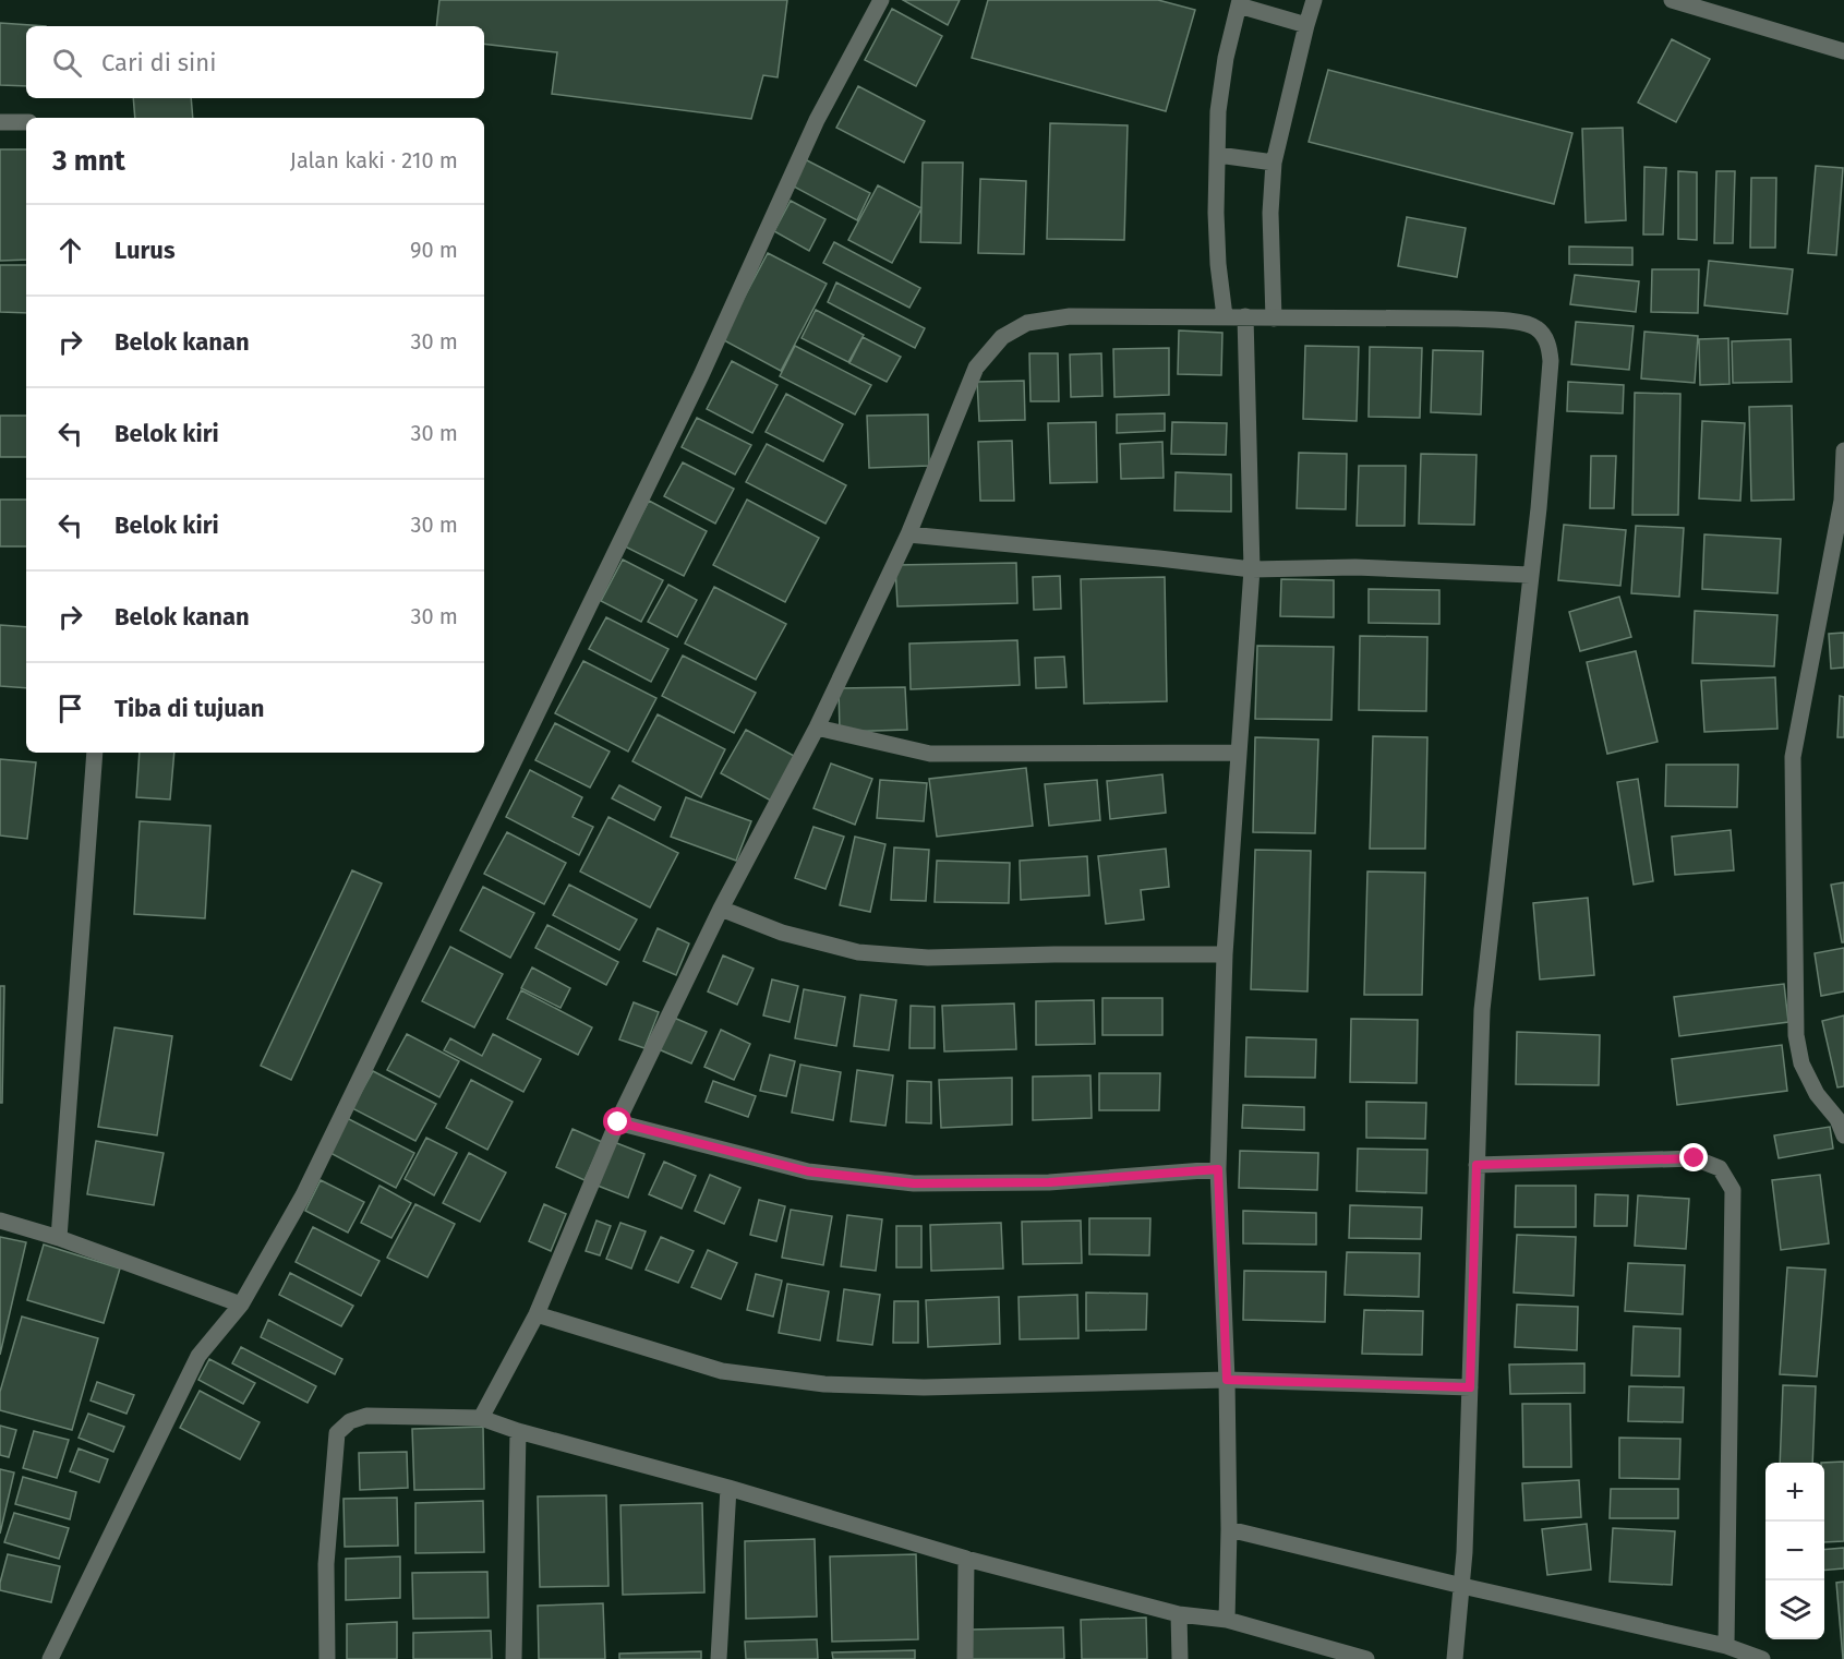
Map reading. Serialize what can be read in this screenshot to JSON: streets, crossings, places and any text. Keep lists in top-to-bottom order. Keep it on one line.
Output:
{"page":{"search":"Cari di sini","heading":["3 mnt","Jalan kaki · 210 m"],"list":[["Lurus","90 m"],["Belok kanan","30 m"],["Belok kiri","30 m"],["Belok kiri","30 m"],["Belok kanan","30 m"],"Tiba di tujuan"],"map_buttons":["+","−"]}}
